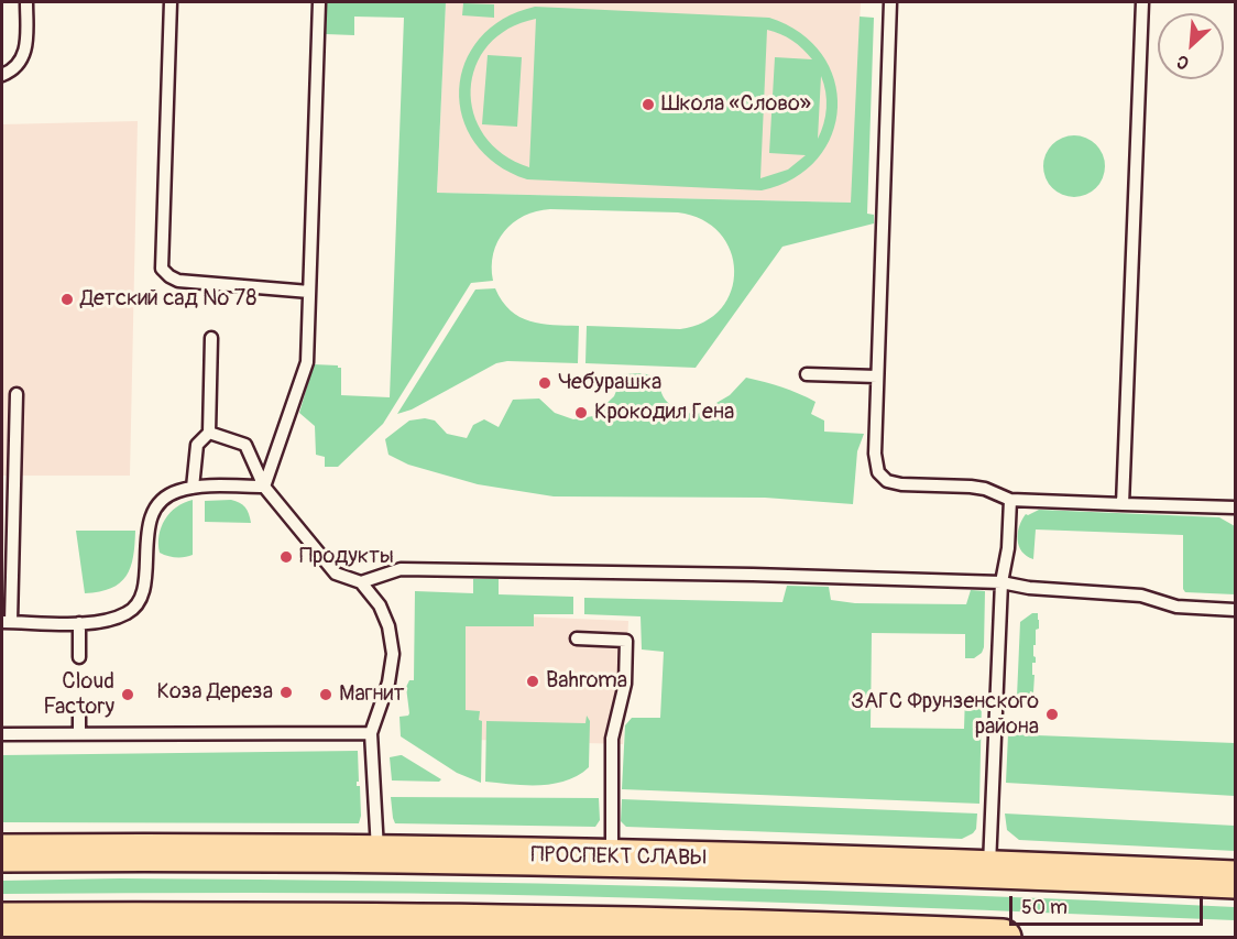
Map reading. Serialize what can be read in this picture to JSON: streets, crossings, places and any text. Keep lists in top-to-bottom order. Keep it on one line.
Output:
{"streets":{"main road":["ПРОСПЕКТ СЛАВЫ"]},"places":["Школа «Слово»","Детский сад № 78","Чебурашка","Крокодил Гена","Продукты","Bahroma","Коза Дереза","Cloud Factory","Магнит","ЗАГС Фрунзенского района"],"scale_bar":"50 m","north":"bottom left"}
